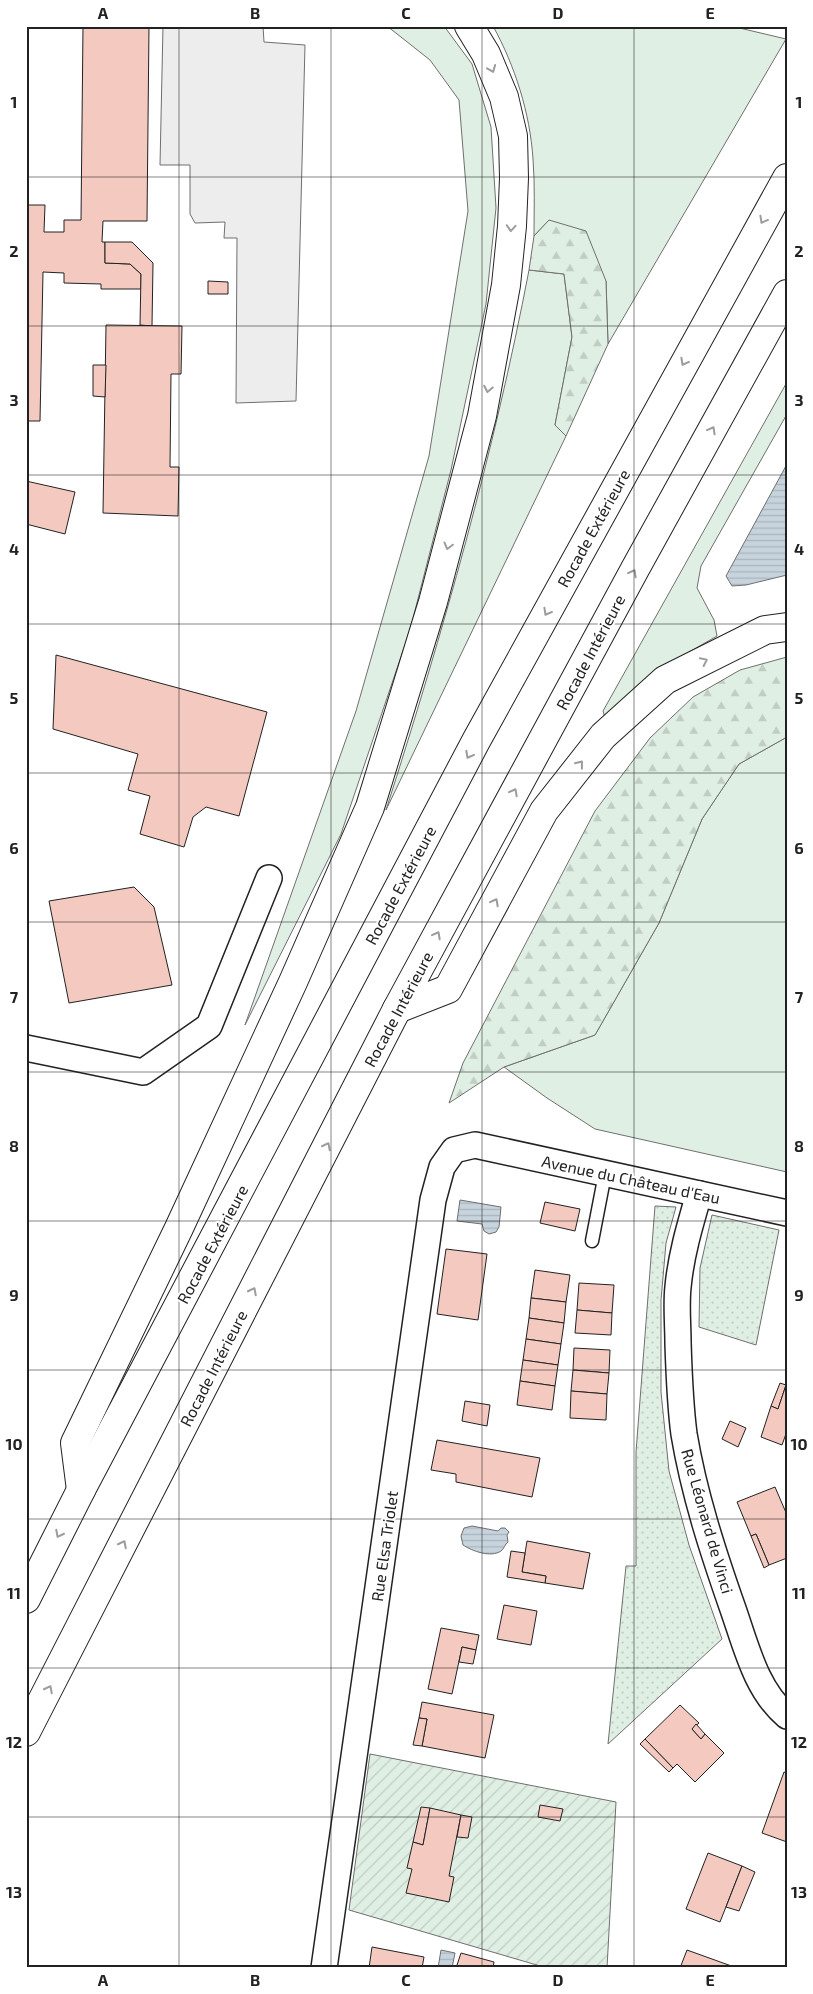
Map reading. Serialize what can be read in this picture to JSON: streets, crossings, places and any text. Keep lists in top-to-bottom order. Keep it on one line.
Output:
{"streets":{"highway":["Rocade Extérieure","Rocade Intérieure"],"street":["Avenue du Château d'Eau","Rue Léonard de Vinci","Rue Elsa Triolet"]},"crossings":[["Avenue du Château d'Eau","Rue Léonard de Vinci"],["Avenue du Château d'Eau","Rue Elsa Triolet"]],"grid":{"columns":["A","B","C","D","E"],"rows":["1","2","3","4","5","6","7","8","9","10","11","12","13"]}}
